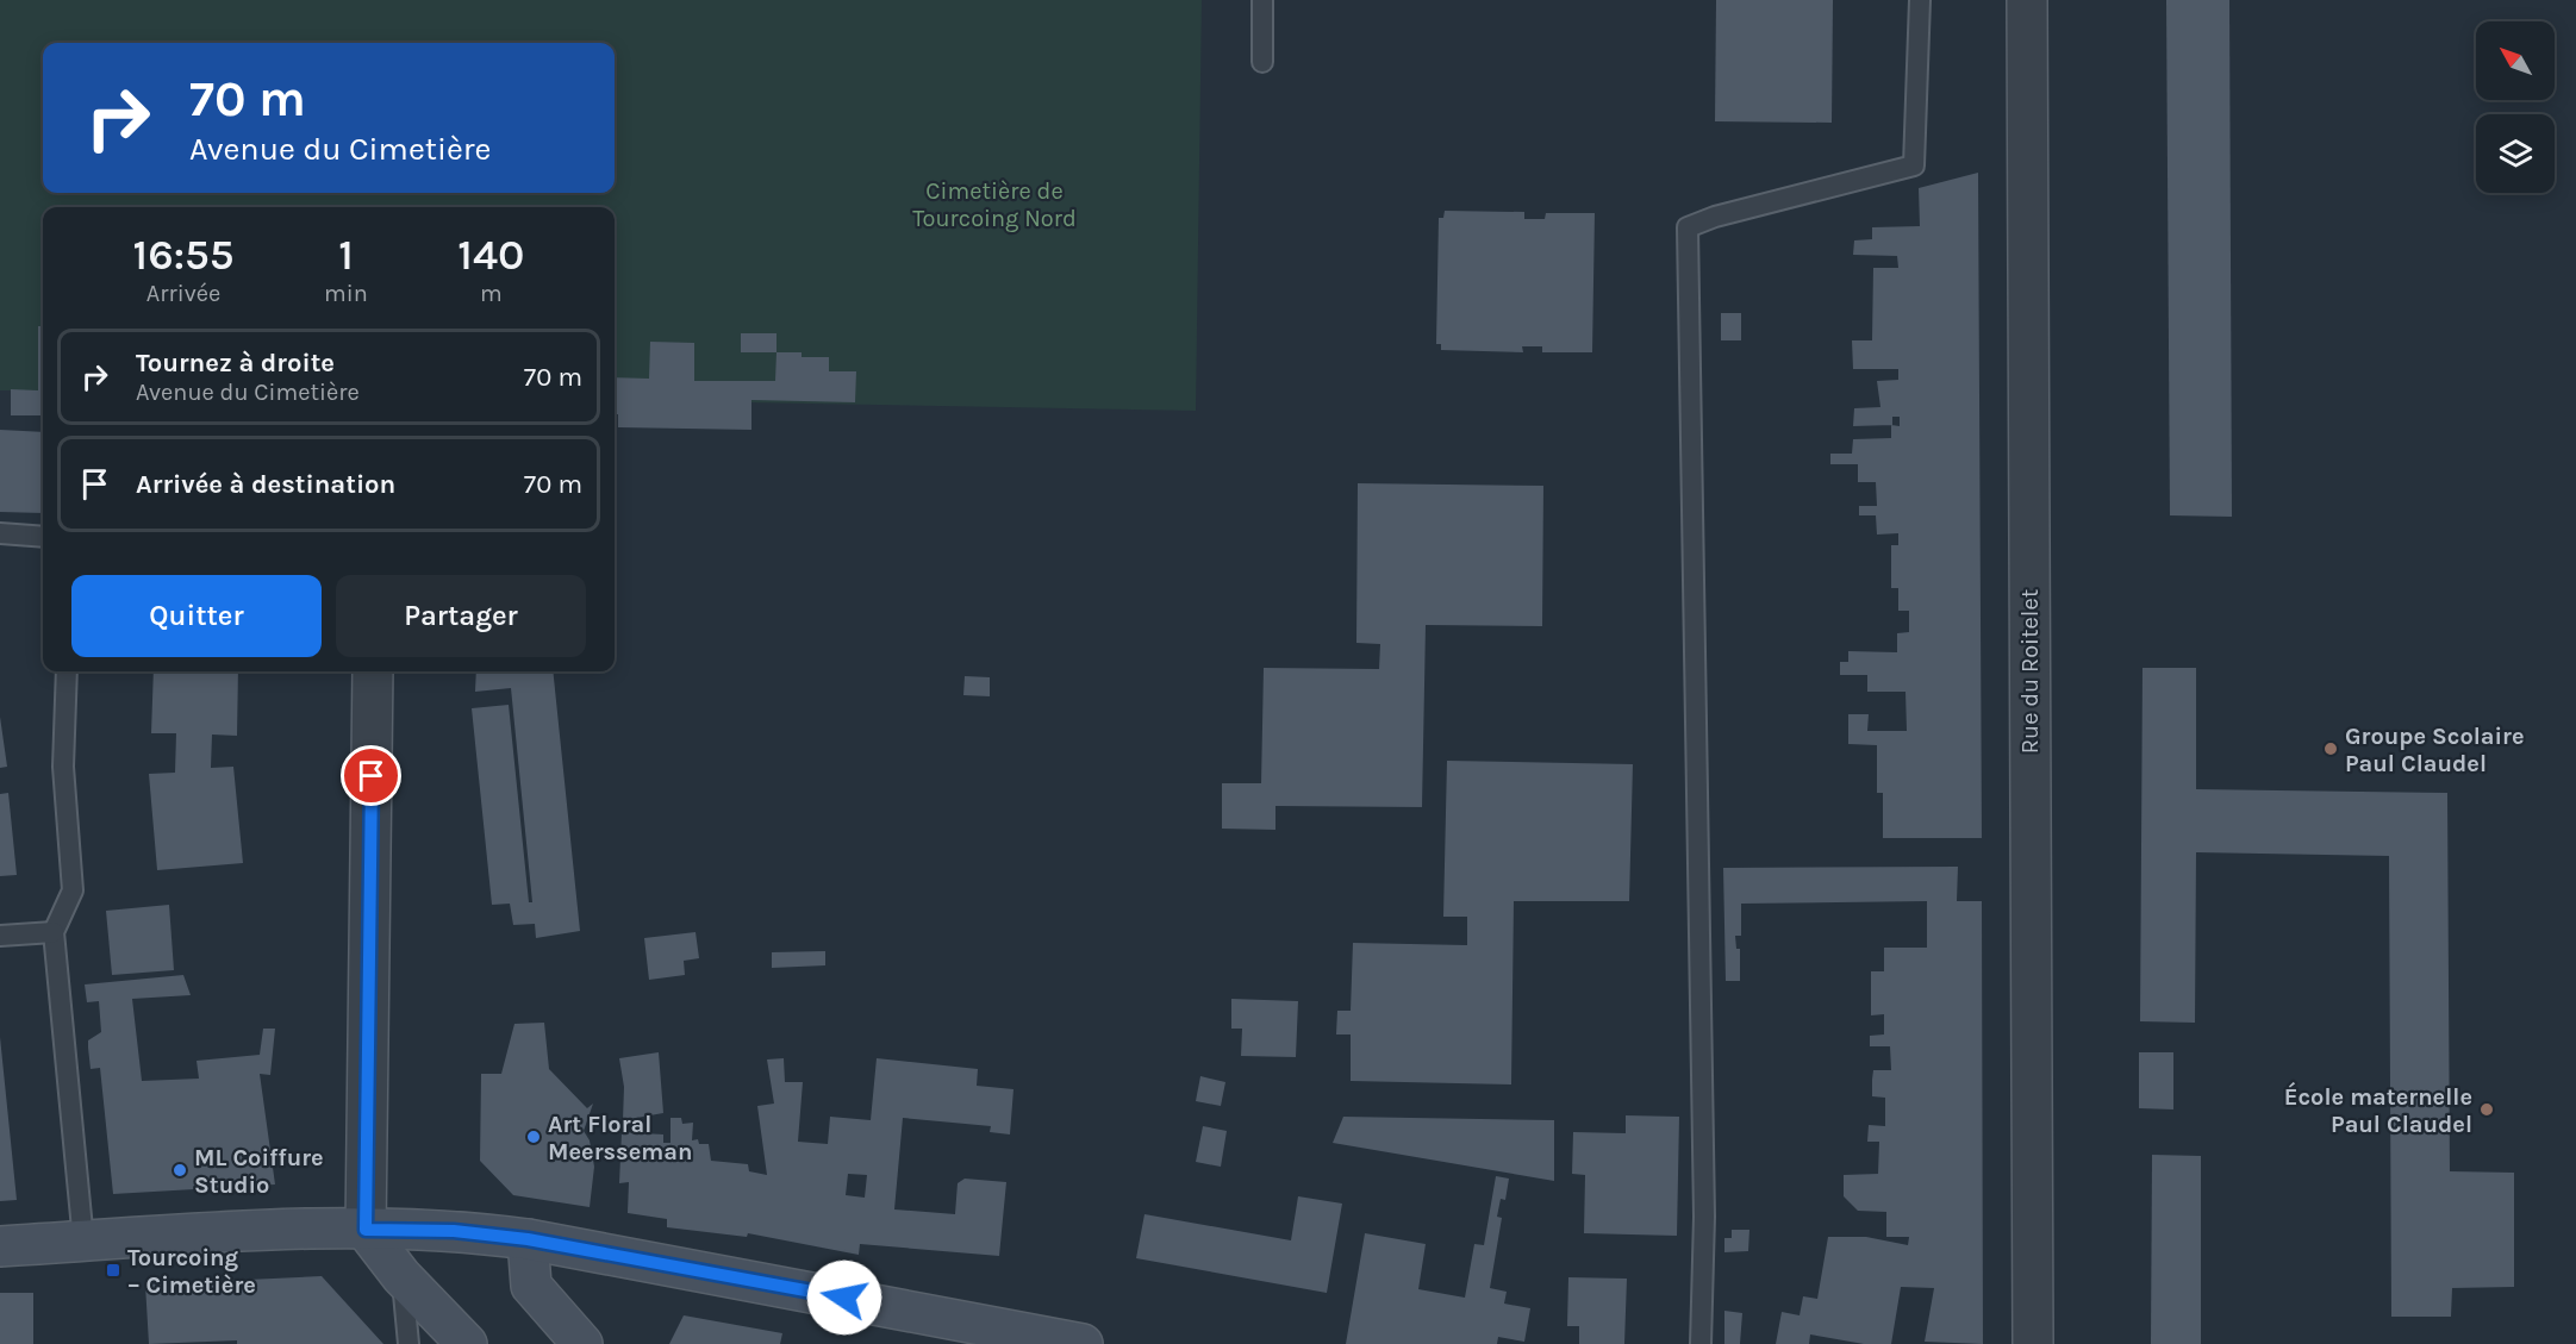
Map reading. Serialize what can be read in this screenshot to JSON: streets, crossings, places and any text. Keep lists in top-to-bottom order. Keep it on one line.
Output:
{"streets":{"street":["Rue du Roitelet"]},"parks":["Cimetière de Tourcoing Nord"],"places":{"other":["Groupe Scolaire Paul Claudel","École maternelle Paul Claudel","Art Floral Meersseman","ML Coiffure Studio"],"transit":["Tourcoing – Cimetière"]},"north":"top left","page":{"turn":["70 m","Avenue du Cimetière"],"eta":["16:55","Arrivée","1","min","140","m"],"list":[{"name":"Tournez à droite","note":"Avenue du Cimetière","value":"70 m"},{"name":"Arrivée à destination","value":"70 m"}],"buttons":["Quitter","Partager"]}}
